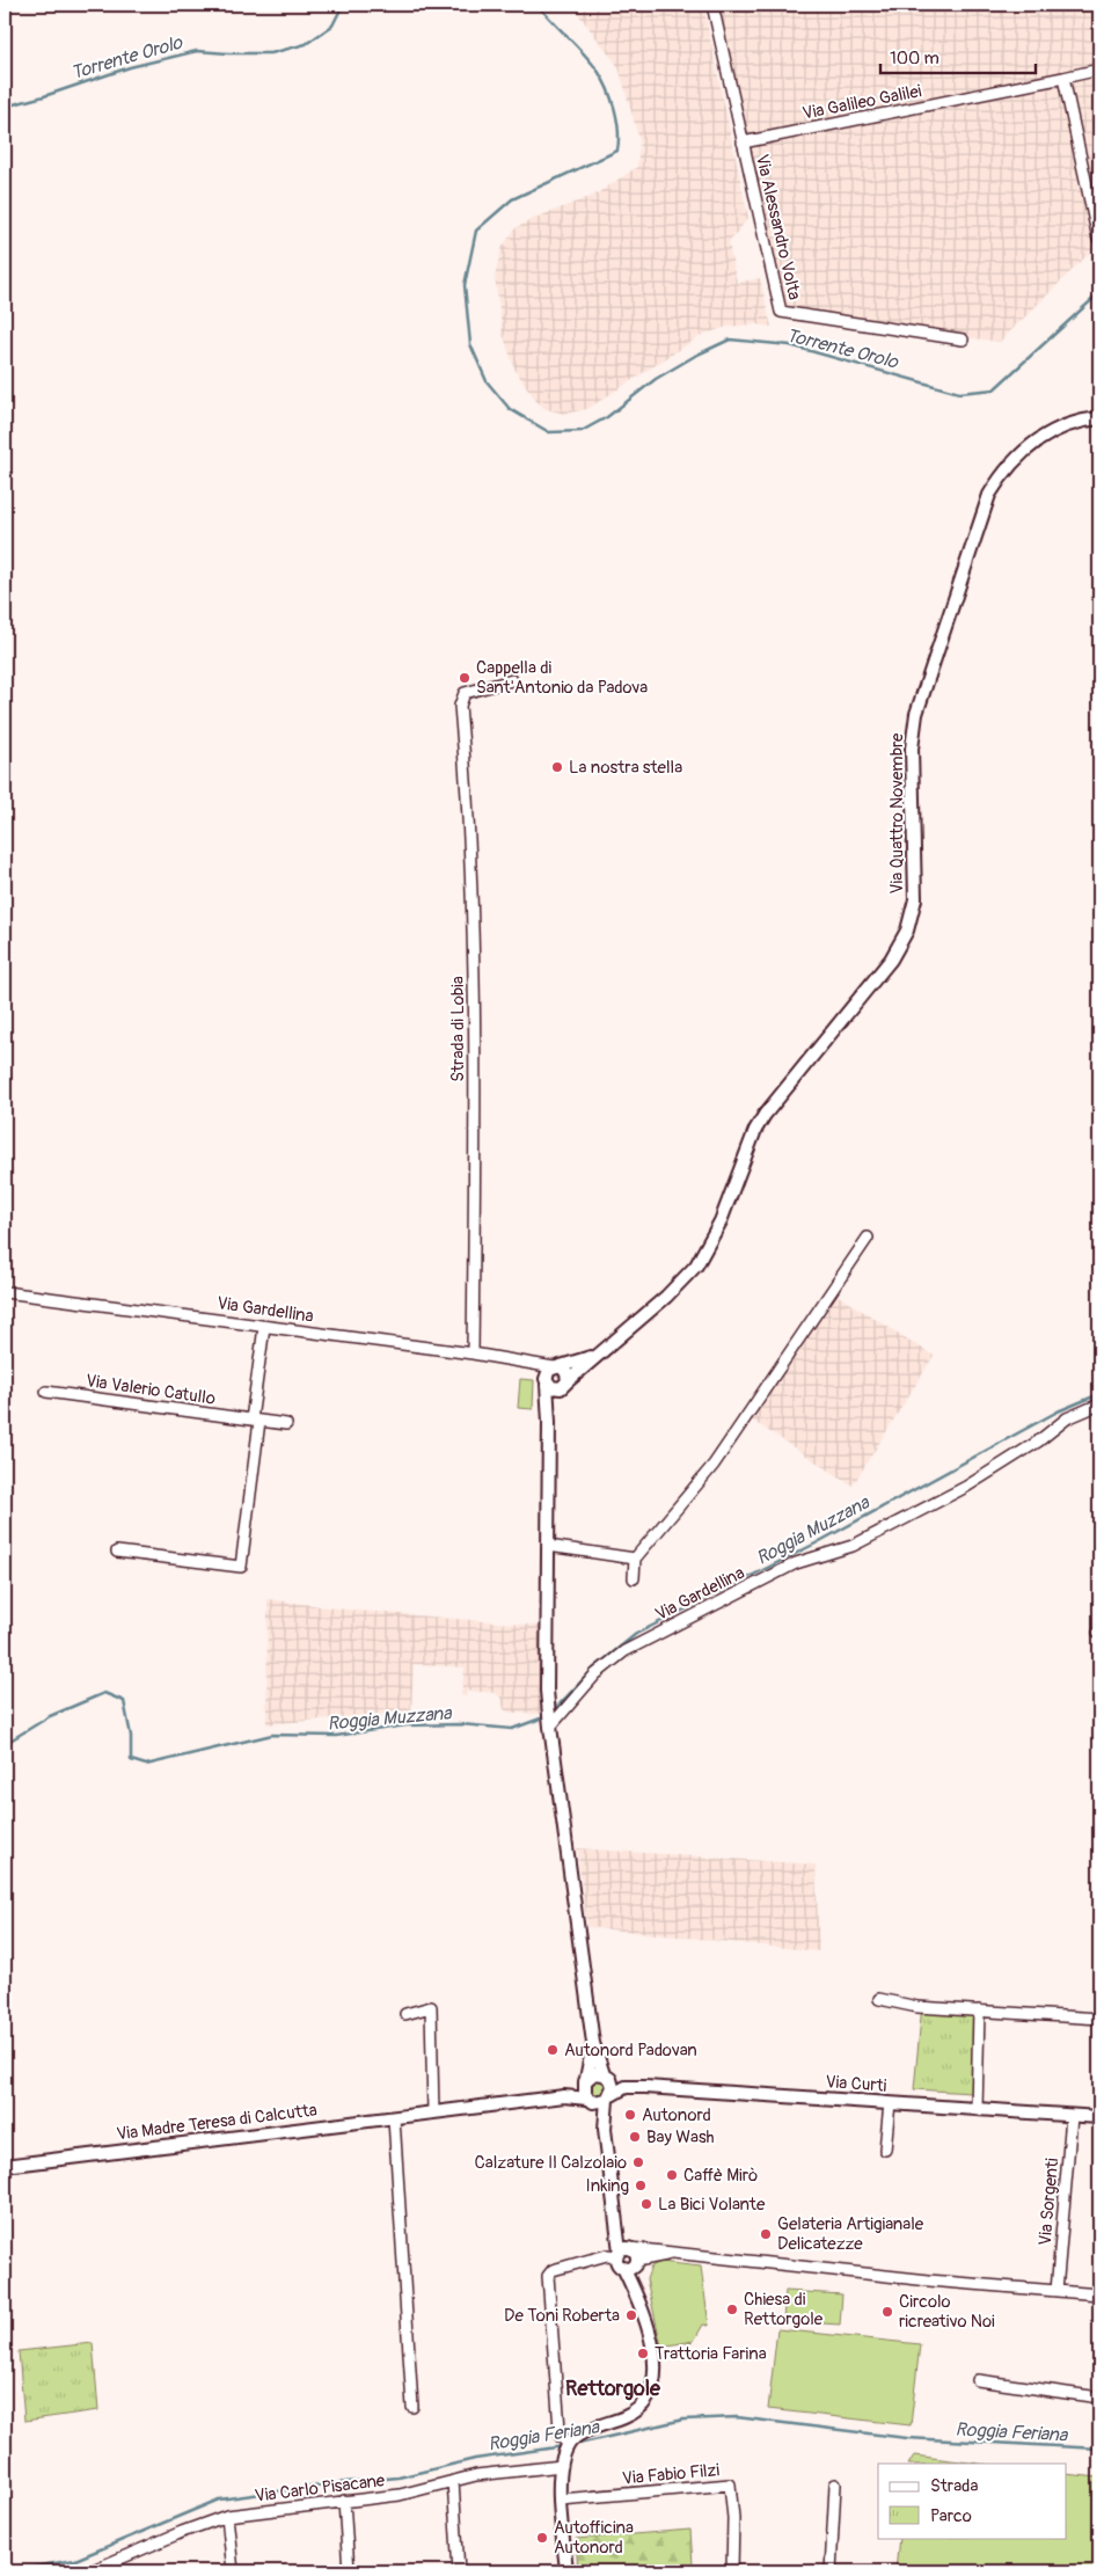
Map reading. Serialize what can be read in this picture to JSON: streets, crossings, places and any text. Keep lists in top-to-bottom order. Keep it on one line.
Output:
{"streets":{"street":["Via Galileo Galilei","Via Alessandro Volta","Via Quattro Novembre","Strada di Lobia","Via Gardellina","Via Valerio Catullo","Via Curti","Via Madre Teresa di Calcutta","Via Sorgenti","Via Fabio Filzi","Via Carlo Pisacane"]},"crossings":[["Via Galileo Galilei","Via Alessandro Volta"],["Via Quattro Novembre","Via Gardellina"],["Strada di Lobia","Via Gardellina"],["Via Curti","Via Madre Teresa di Calcutta"],["Via Curti","Via Sorgenti"]],"districts":["Rettorgole"],"water":["Torrente Orolo","Roggia Muzzana","Roggia Feriana"],"places":["Cappella di Sant'Antonio da Padova","La nostra stella","Autonord Padovan","Autonord","Bay Wash","Calzature Il Calzolaio","Caffè Mirò","Inking","La Bici Volante","Gelateria Artigianale Delicatezze","Chiesa di Rettorgole","Circolo ricreativo Noi","De Toni Roberta","Trattoria Farina","Autofficina Autonord"],"legend":["Strada","Parco"],"scale_bar":"100 m"}
